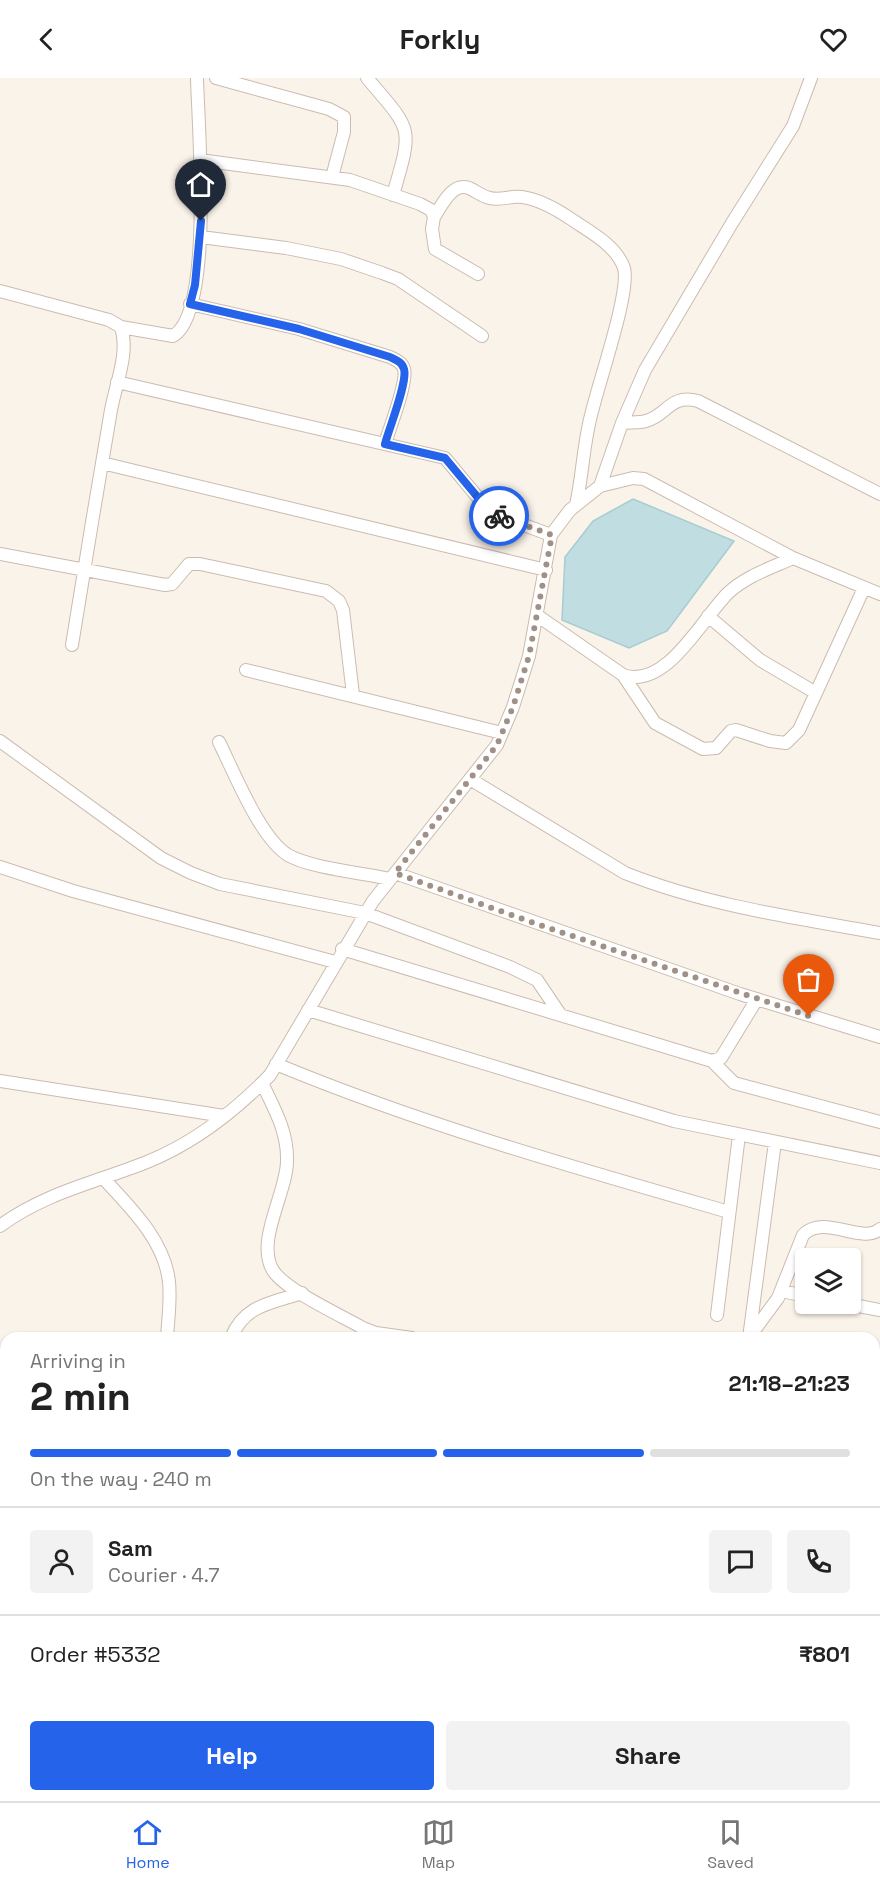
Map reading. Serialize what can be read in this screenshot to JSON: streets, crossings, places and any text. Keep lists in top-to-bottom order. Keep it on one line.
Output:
{"page":{"header":"Forkly","heading":["2 min","Arriving in","21:18–21:23"],"panel":["Sam","Courier · 4.7","Order #5332","₹801"],"bar":"On the way · 240 m","buttons":["Help","Share"],"tabs":["Home","Map","Saved"]}}
